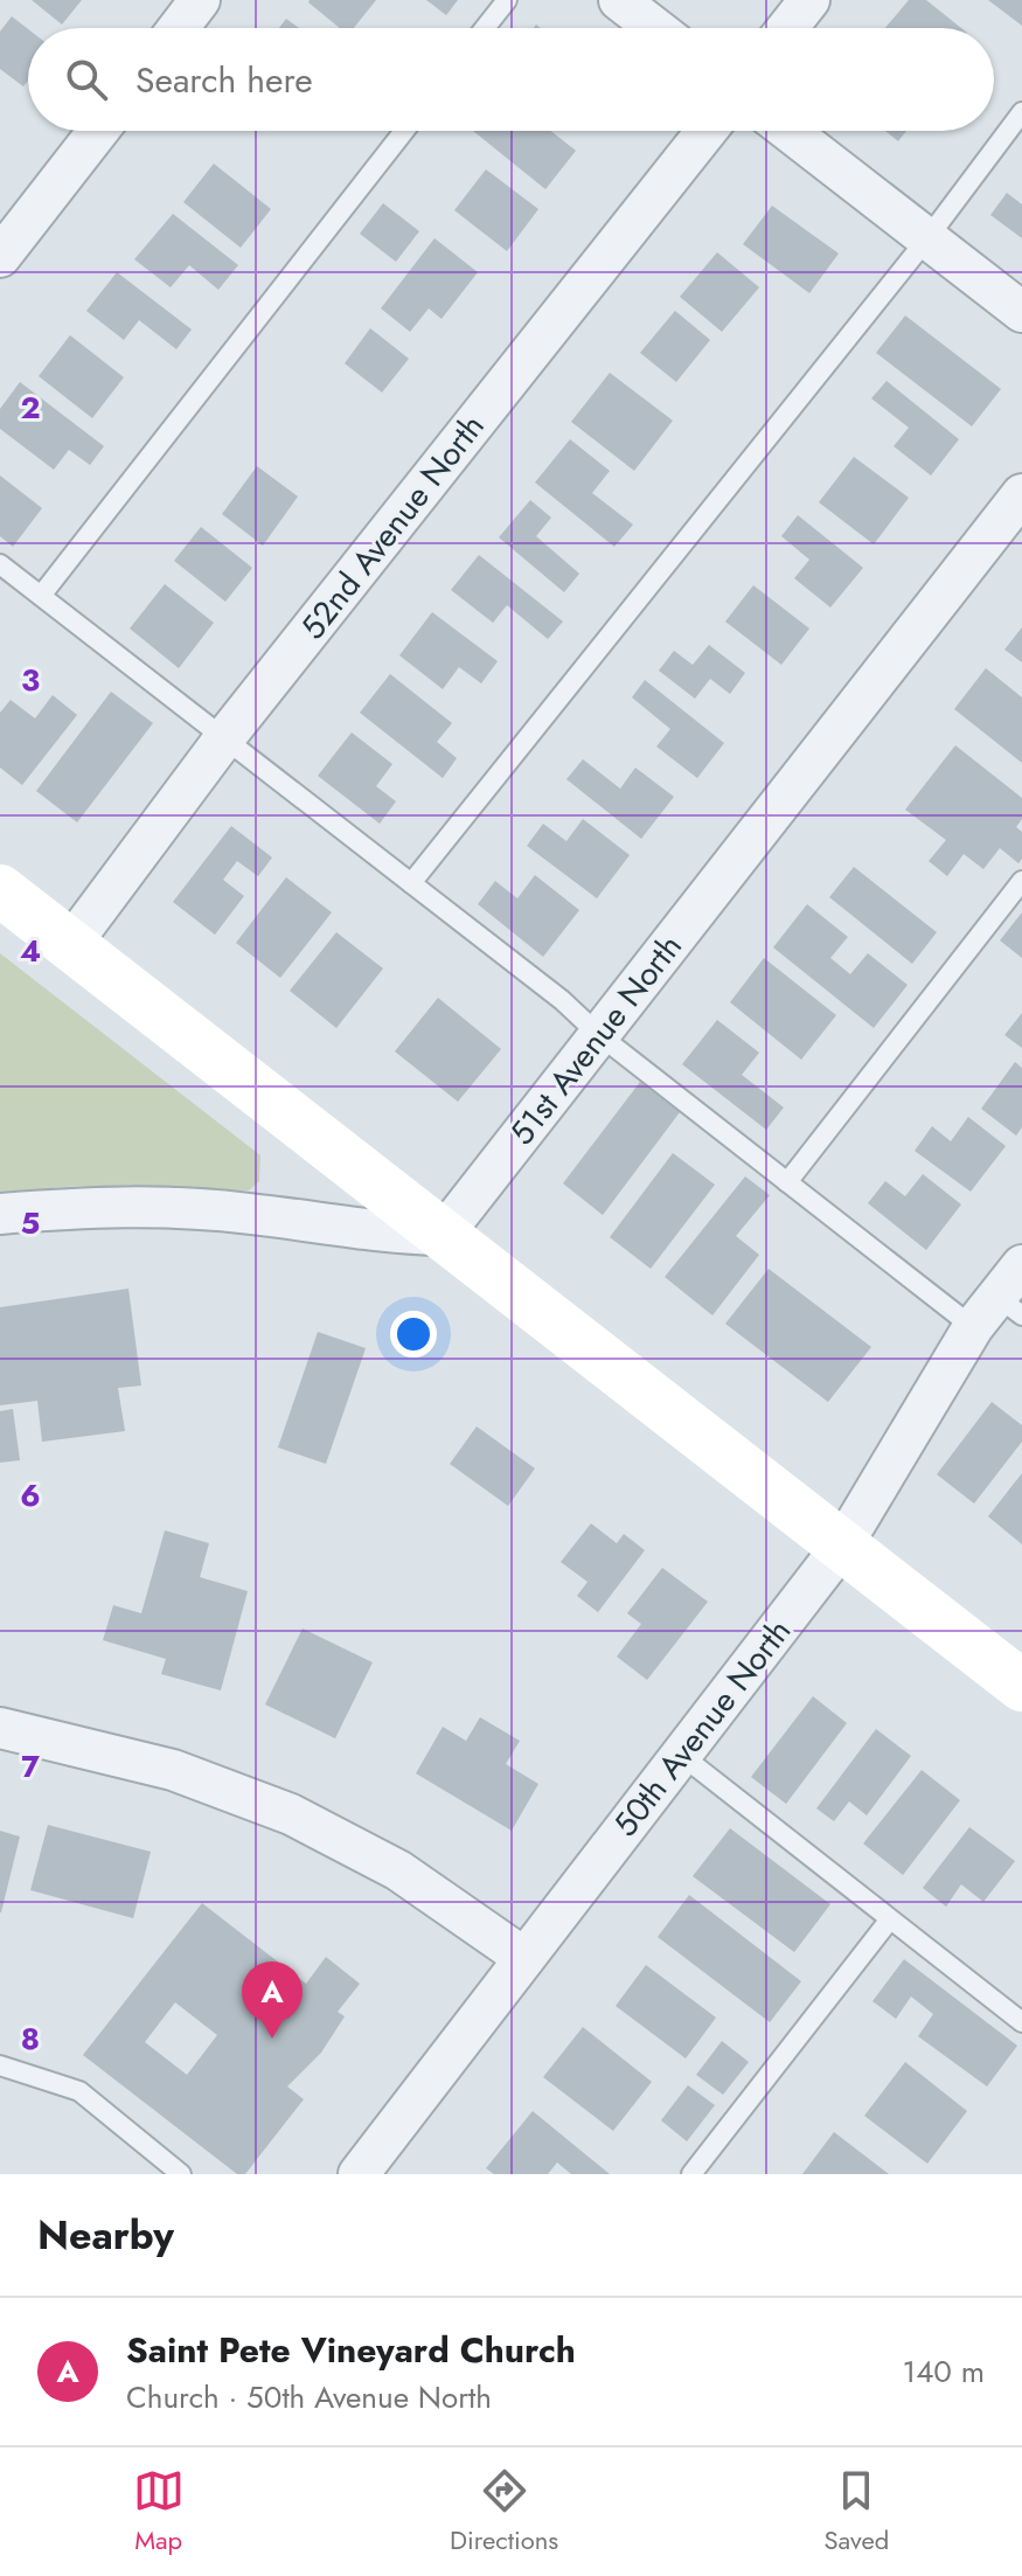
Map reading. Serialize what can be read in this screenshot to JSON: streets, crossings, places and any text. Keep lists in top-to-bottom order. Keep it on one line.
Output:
{"streets":{"street":["52nd Avenue North","51st Avenue North","50th Avenue North"]},"page":{"search":"Search here","pins":"A","heading":"Nearby","list":[{"mark":"A","name":"Saint Pete Vineyard Church","note":"Church · 50th Avenue North","value":"140 m"}],"nav":["Map","Directions","Saved"]},"grid":{"rows":["2","3","4","5","6","7","8"]}}
